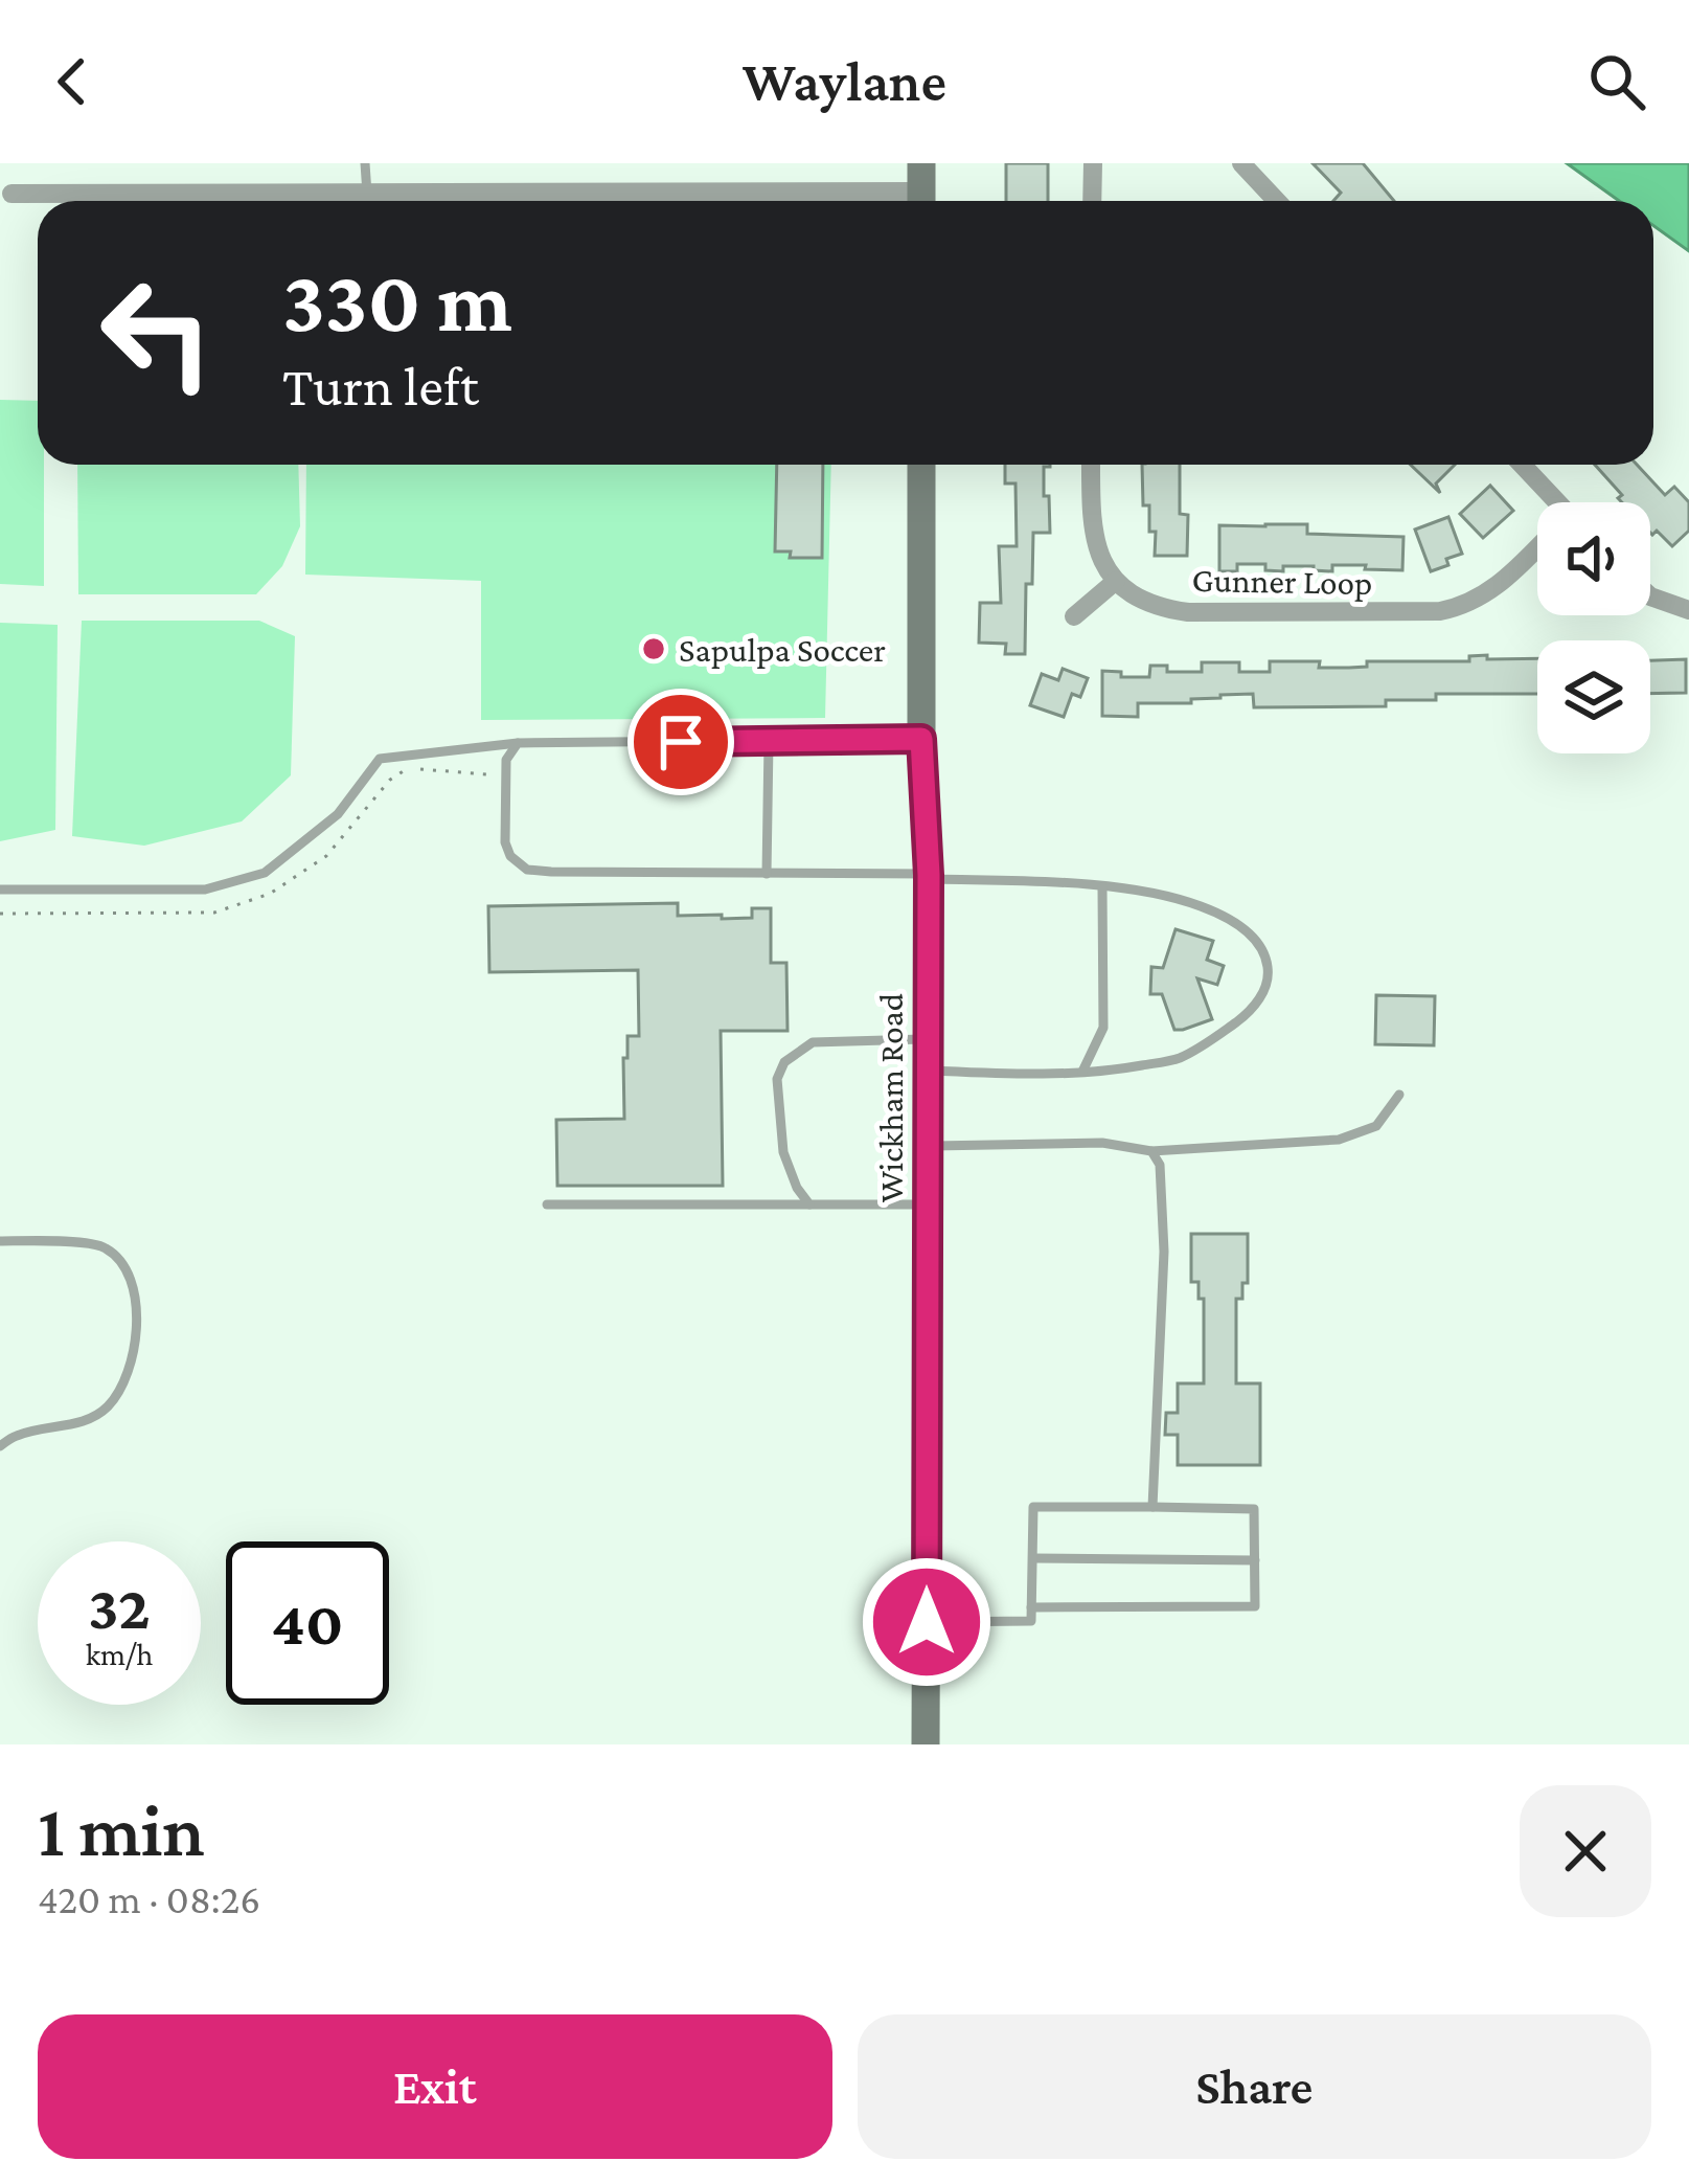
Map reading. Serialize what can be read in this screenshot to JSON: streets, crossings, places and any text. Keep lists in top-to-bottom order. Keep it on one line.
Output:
{"streets":{"street":["Gunner Loop","Wickham Road"]},"places":["Sapulpa Soccer"],"page":{"header":"Waylane","turn":["330 m","Turn left"],"speed":"32 km/h","limit":"40","heading":["1 min","420 m · 08:26"],"buttons":["Exit","Share"]}}
